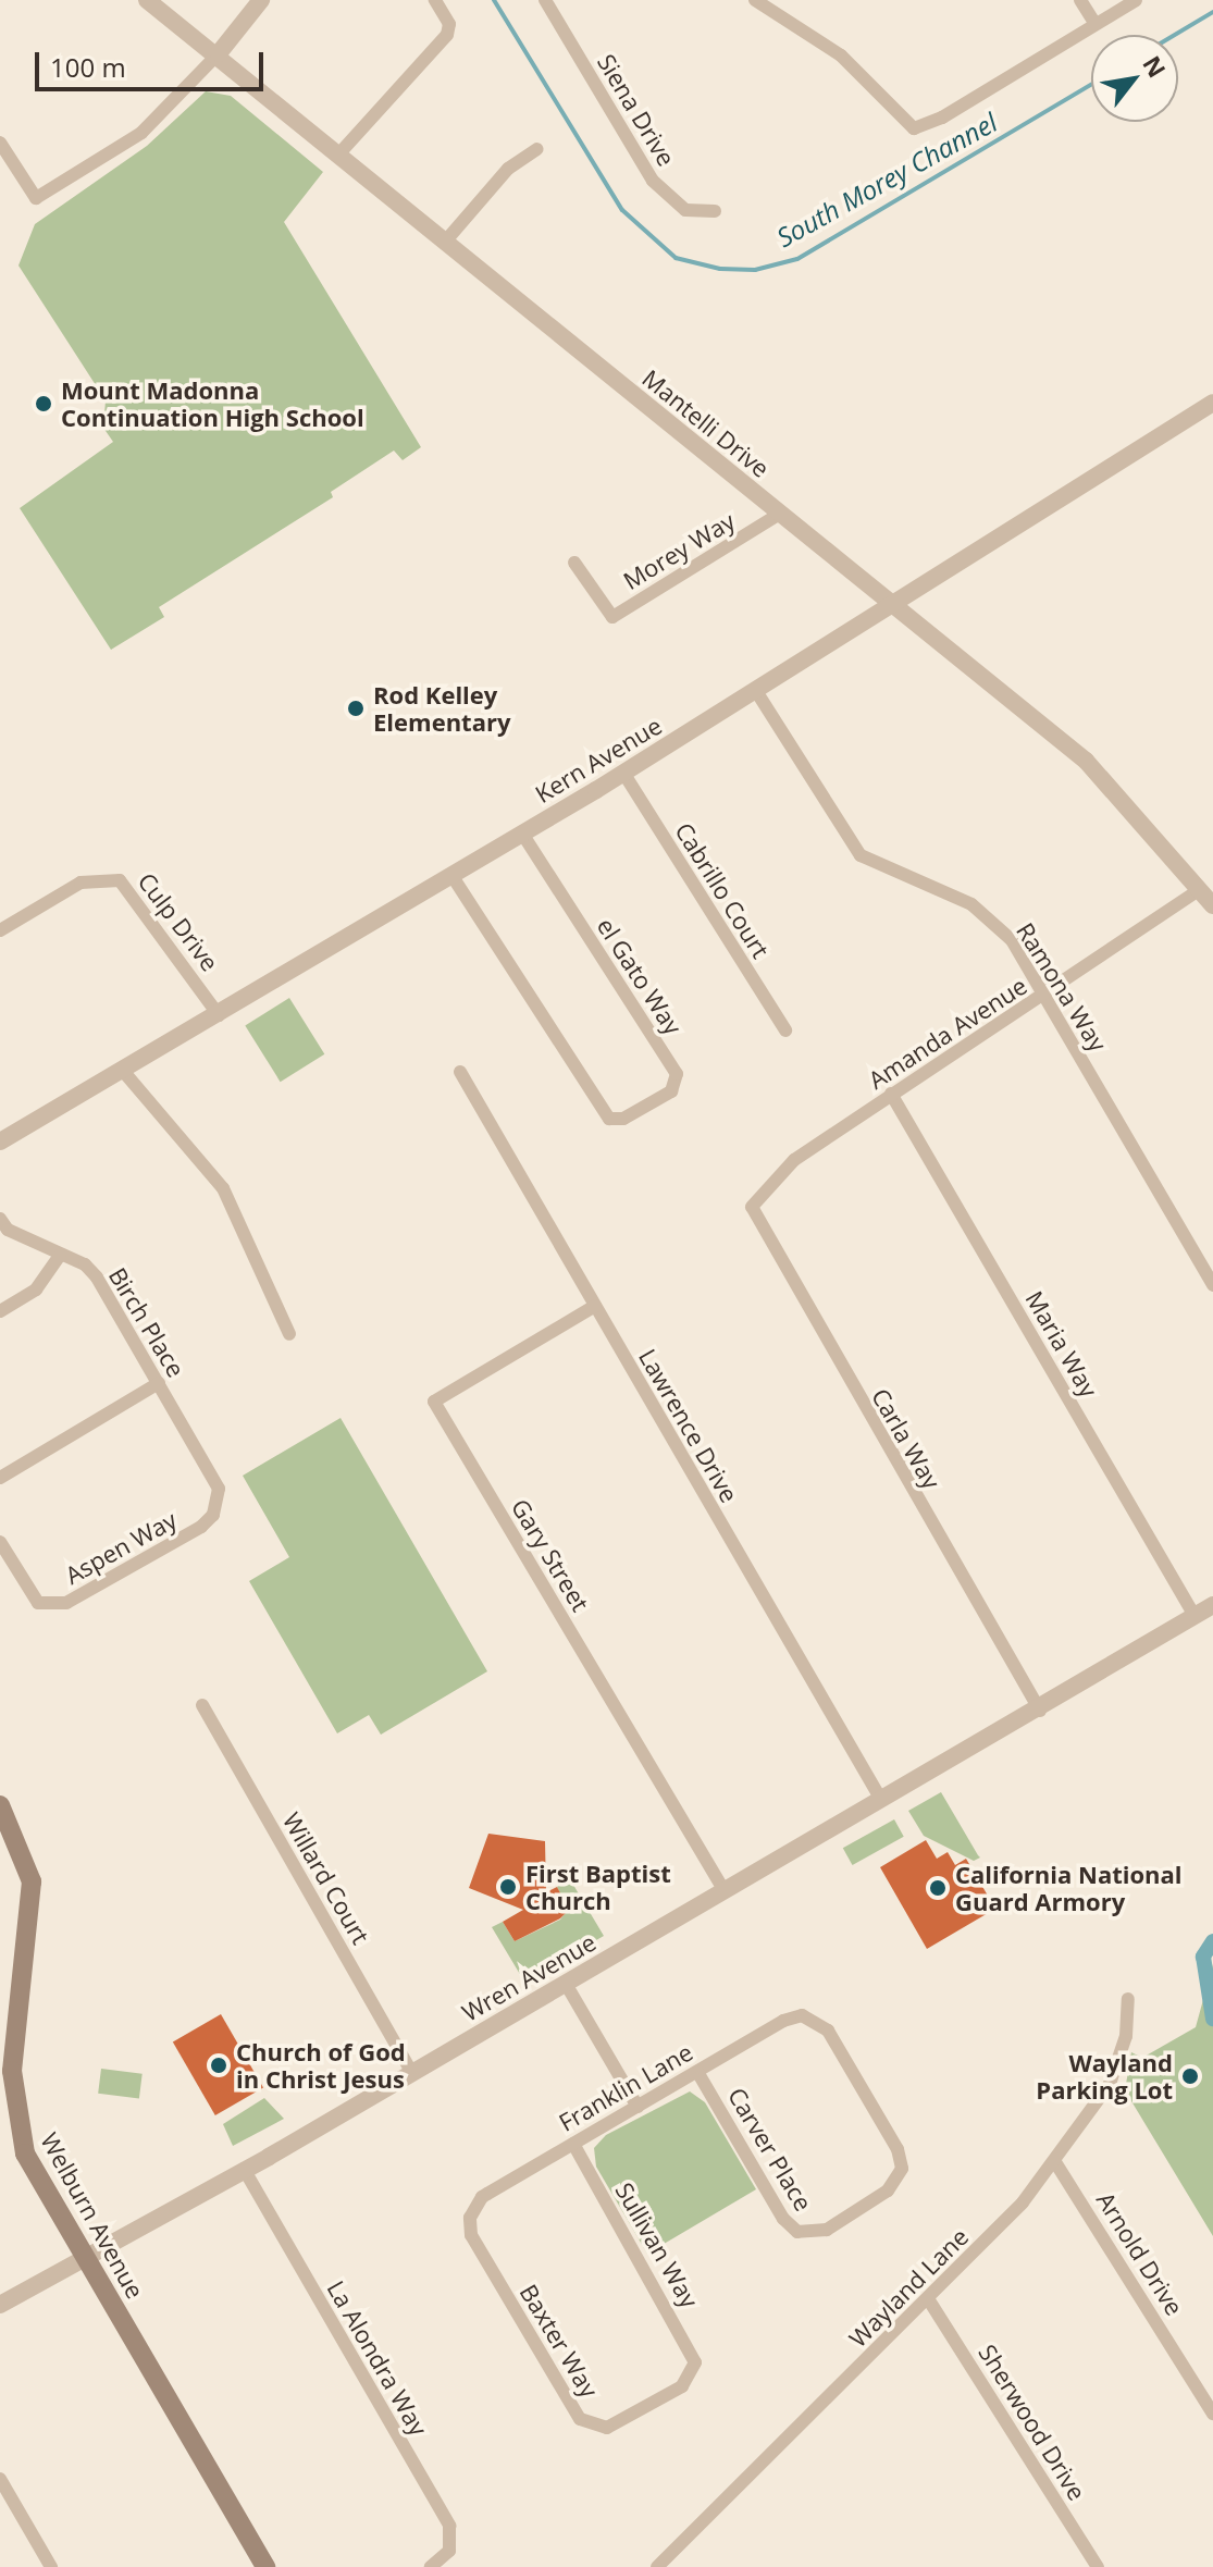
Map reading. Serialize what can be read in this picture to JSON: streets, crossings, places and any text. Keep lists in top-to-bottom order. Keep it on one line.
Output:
{"streets":{"main road":["Welburn Avenue"],"street":["Siena Drive","Mantelli Drive","Morey Way","Kern Avenue","Cabrillo Court","Culp Drive","el Gato Way","Ramona Way","Amanda Avenue","Birch Place","Maria Way","Lawrence Drive","Carla Way","Aspen Way","Gary Street","Willard Court","Wren Avenue","Franklin Lane","Carver Place","Sullivan Way","Arnold Drive","Wayland Lane","Baxter Way","La Alondra Way","Sherwood Drive"]},"crossings":[["Mantelli Drive","Morey Way"],["Mantelli Drive","Kern Avenue"],["Mantelli Drive","Amanda Avenue"],["Kern Avenue","Cabrillo Court"],["Kern Avenue","Culp Drive"],["Kern Avenue","el Gato Way"],["Kern Avenue","Ramona Way"],["Ramona Way","Amanda Avenue"],["Amanda Avenue","Maria Way"],["Amanda Avenue","Carla Way"],["Birch Place","Aspen Way"],["Maria Way","Wren Avenue"],["Lawrence Drive","Gary Street"],["Lawrence Drive","Wren Avenue"],["Carla Way","Wren Avenue"],["Gary Street","Wren Avenue"],["Willard Court","Wren Avenue"],["Wren Avenue","Welburn Avenue"],["Wren Avenue","La Alondra Way"],["Franklin Lane","Carver Place"],["Franklin Lane","Sullivan Way"],["Franklin Lane","Baxter Way"],["Sullivan Way","Baxter Way"],["Arnold Drive","Wayland Lane"],["Wayland Lane","Sherwood Drive"]],"water":["South Morey Channel"],"places":["Mount Madonna Continuation High School","Rod Kelley Elementary","First Baptist Church","California National Guard Armory","Church of God in Christ Jesus","Wayland Parking Lot"],"scale_bar":"100 m","north":"top right"}
